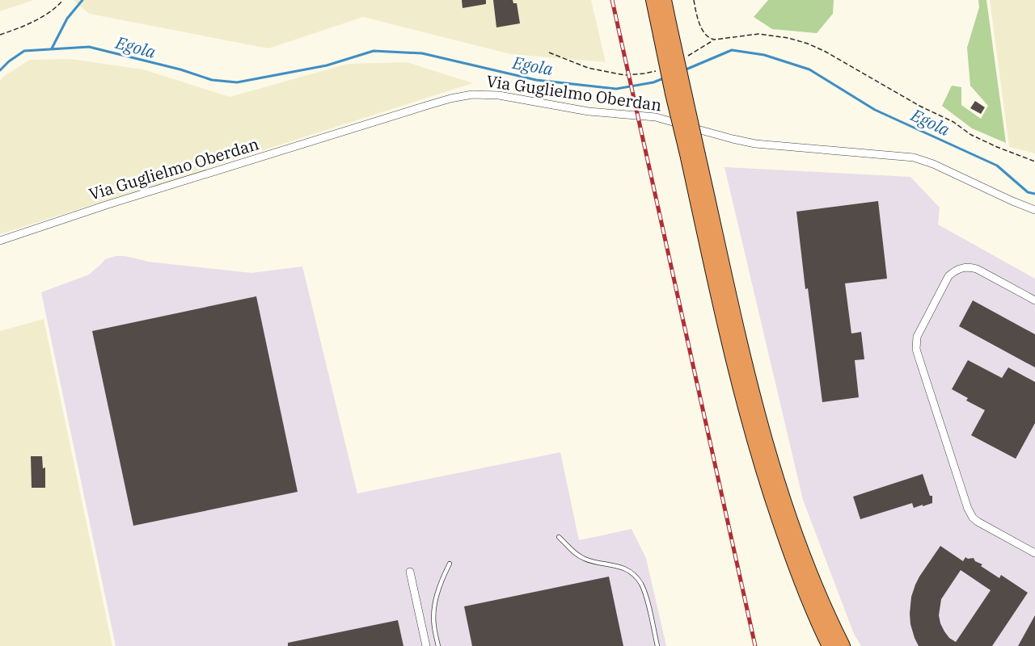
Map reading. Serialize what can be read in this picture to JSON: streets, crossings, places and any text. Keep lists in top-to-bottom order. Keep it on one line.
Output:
{"streets":{"street":["Via Guglielmo Oberdan"]},"water":["Egola"]}
